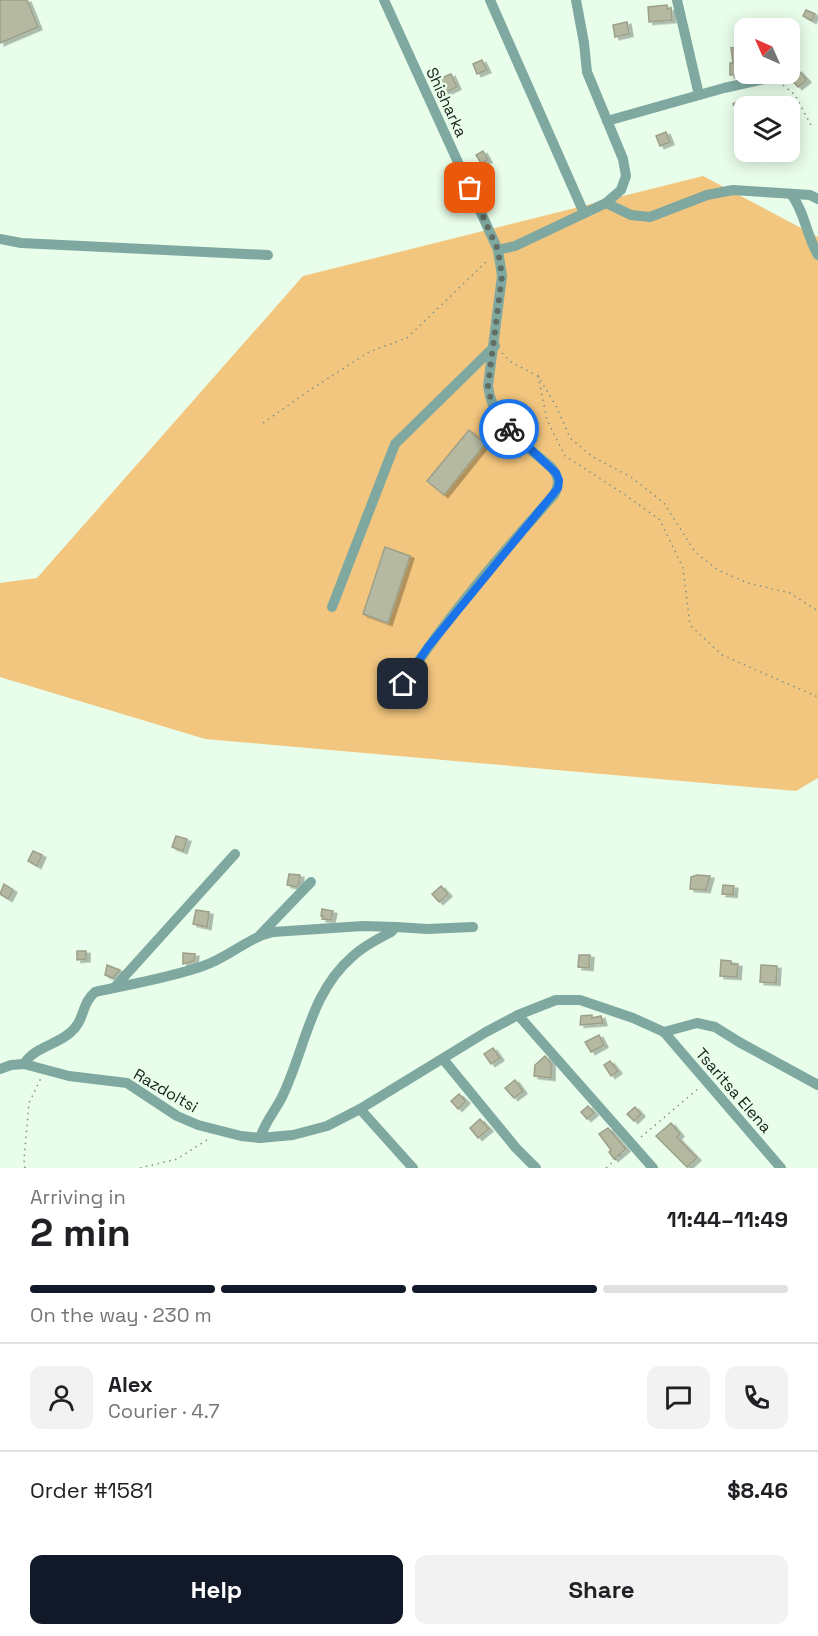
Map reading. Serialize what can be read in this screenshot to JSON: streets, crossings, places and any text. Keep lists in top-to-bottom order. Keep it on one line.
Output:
{"streets":{"street":["Shisharka","Razdoltsi","Tsaritsa Elena"]},"crossings":[["Razdoltsi","Tsaritsa Elena"]],"north":"top left","page":{"heading":["2 min","Arriving in","11:44–11:49"],"panel":["Alex","Courier · 4.7","Order #1581","$8.46"],"bar":"On the way · 230 m","buttons":["Help","Share"]}}
